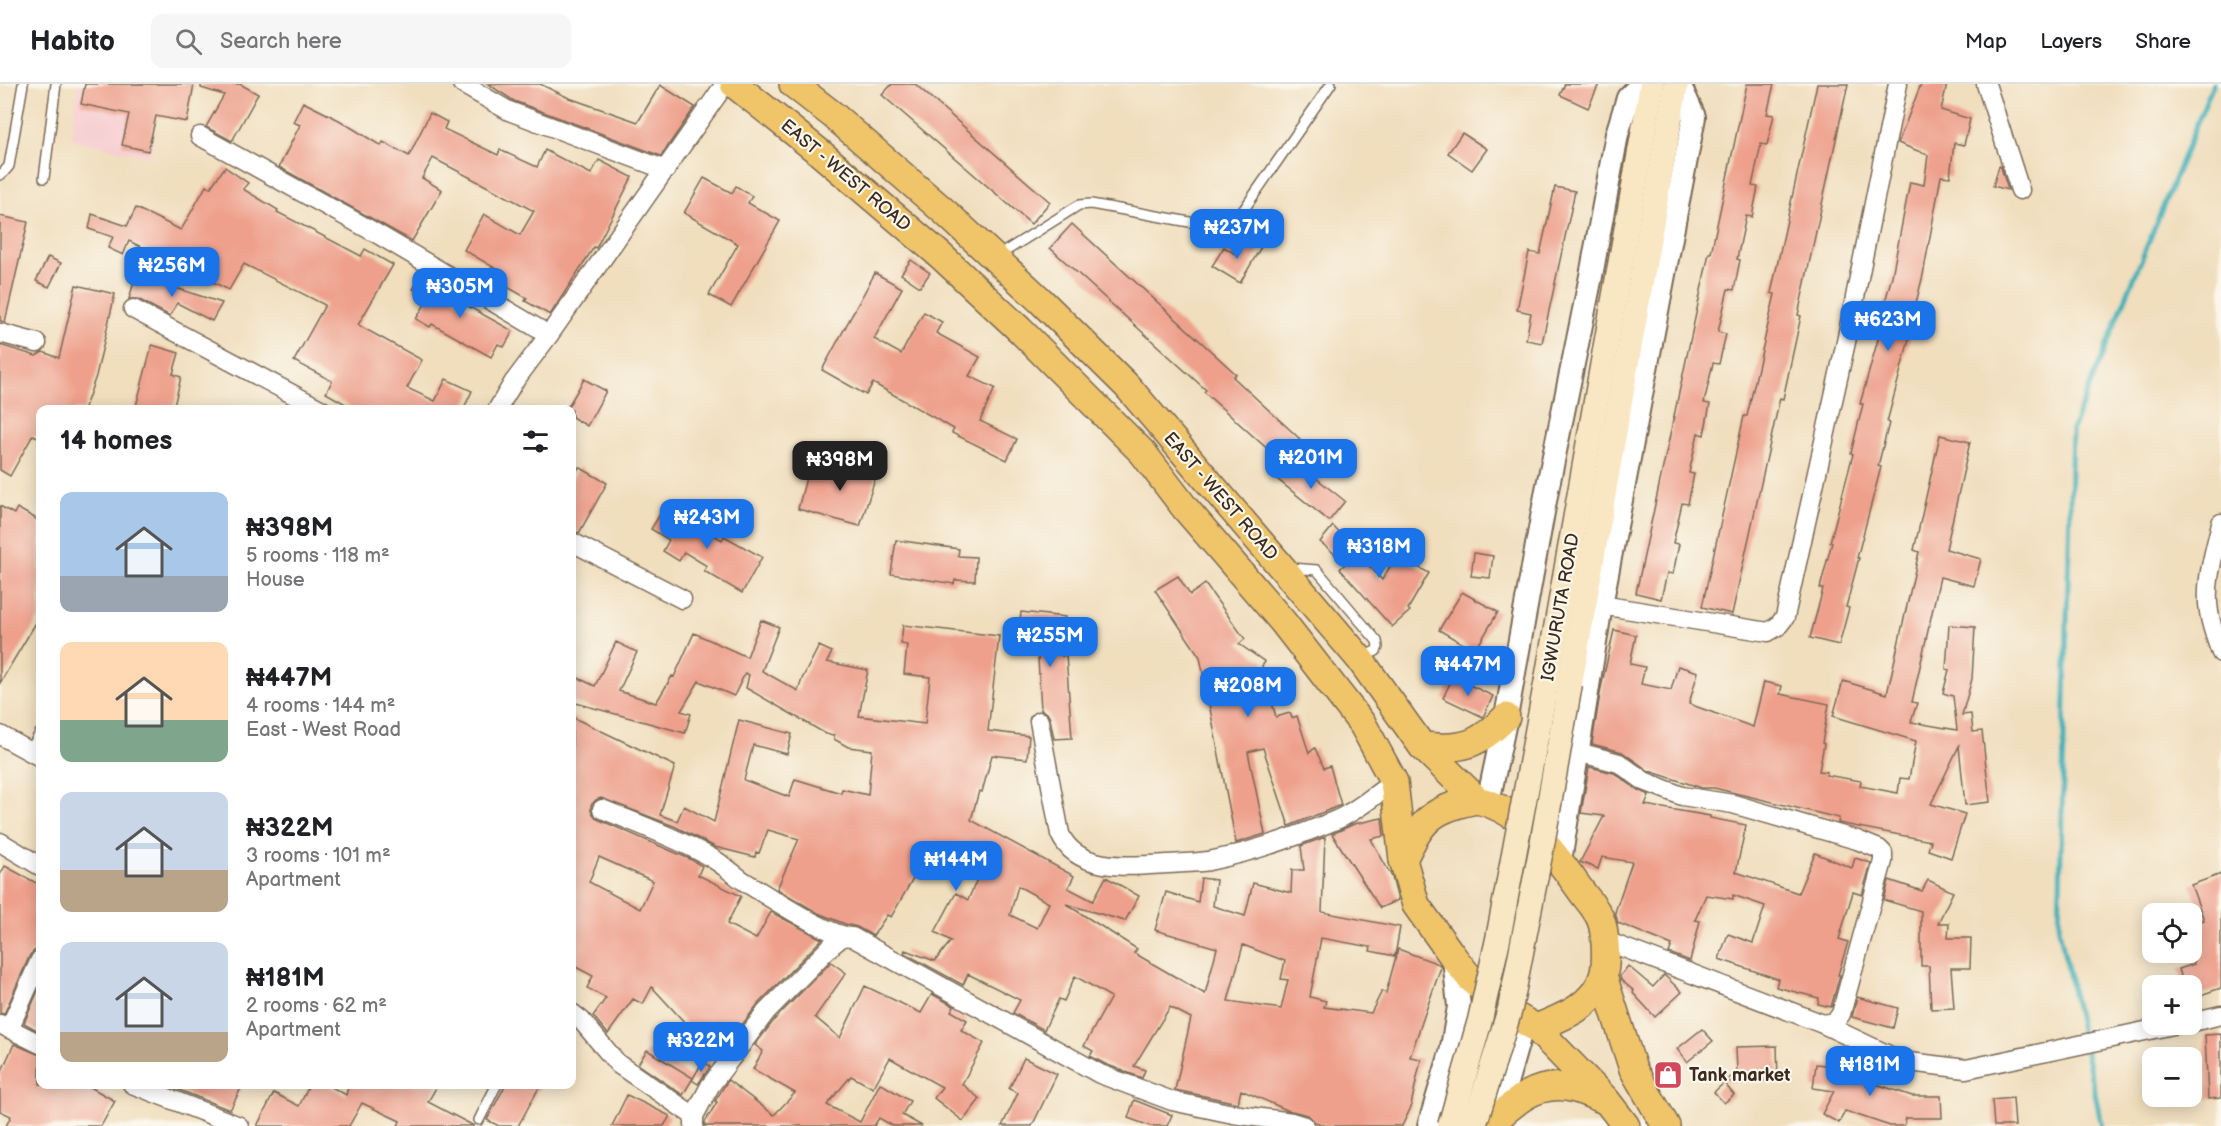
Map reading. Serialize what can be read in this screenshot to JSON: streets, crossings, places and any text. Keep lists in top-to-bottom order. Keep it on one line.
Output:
{"streets":{"main road":["EAST - WEST ROAD","IGWURUTA ROAD"]},"places":{"shop":["Tank market"]},"page":{"header":"Habito","search":"Search here","nav":["Map","Layers","Share"],"price":["₦237M","₦256M","₦305M","₦623M","₦201M","₦398M","₦243M","₦318M","₦255M","₦447M","₦208M","₦144M","₦322M","₦181M"],"heading":"14 homes","list":[{"name":"₦398M","note":"5 rooms · 118 m² · House"},{"name":"₦447M","note":"4 rooms · 144 m² · East - West Road"},{"name":"₦322M","note":"3 rooms · 101 m² · Apartment"},{"name":"₦181M","note":"2 rooms · 62 m² · Apartment"}],"map_buttons":["+","−"]}}
